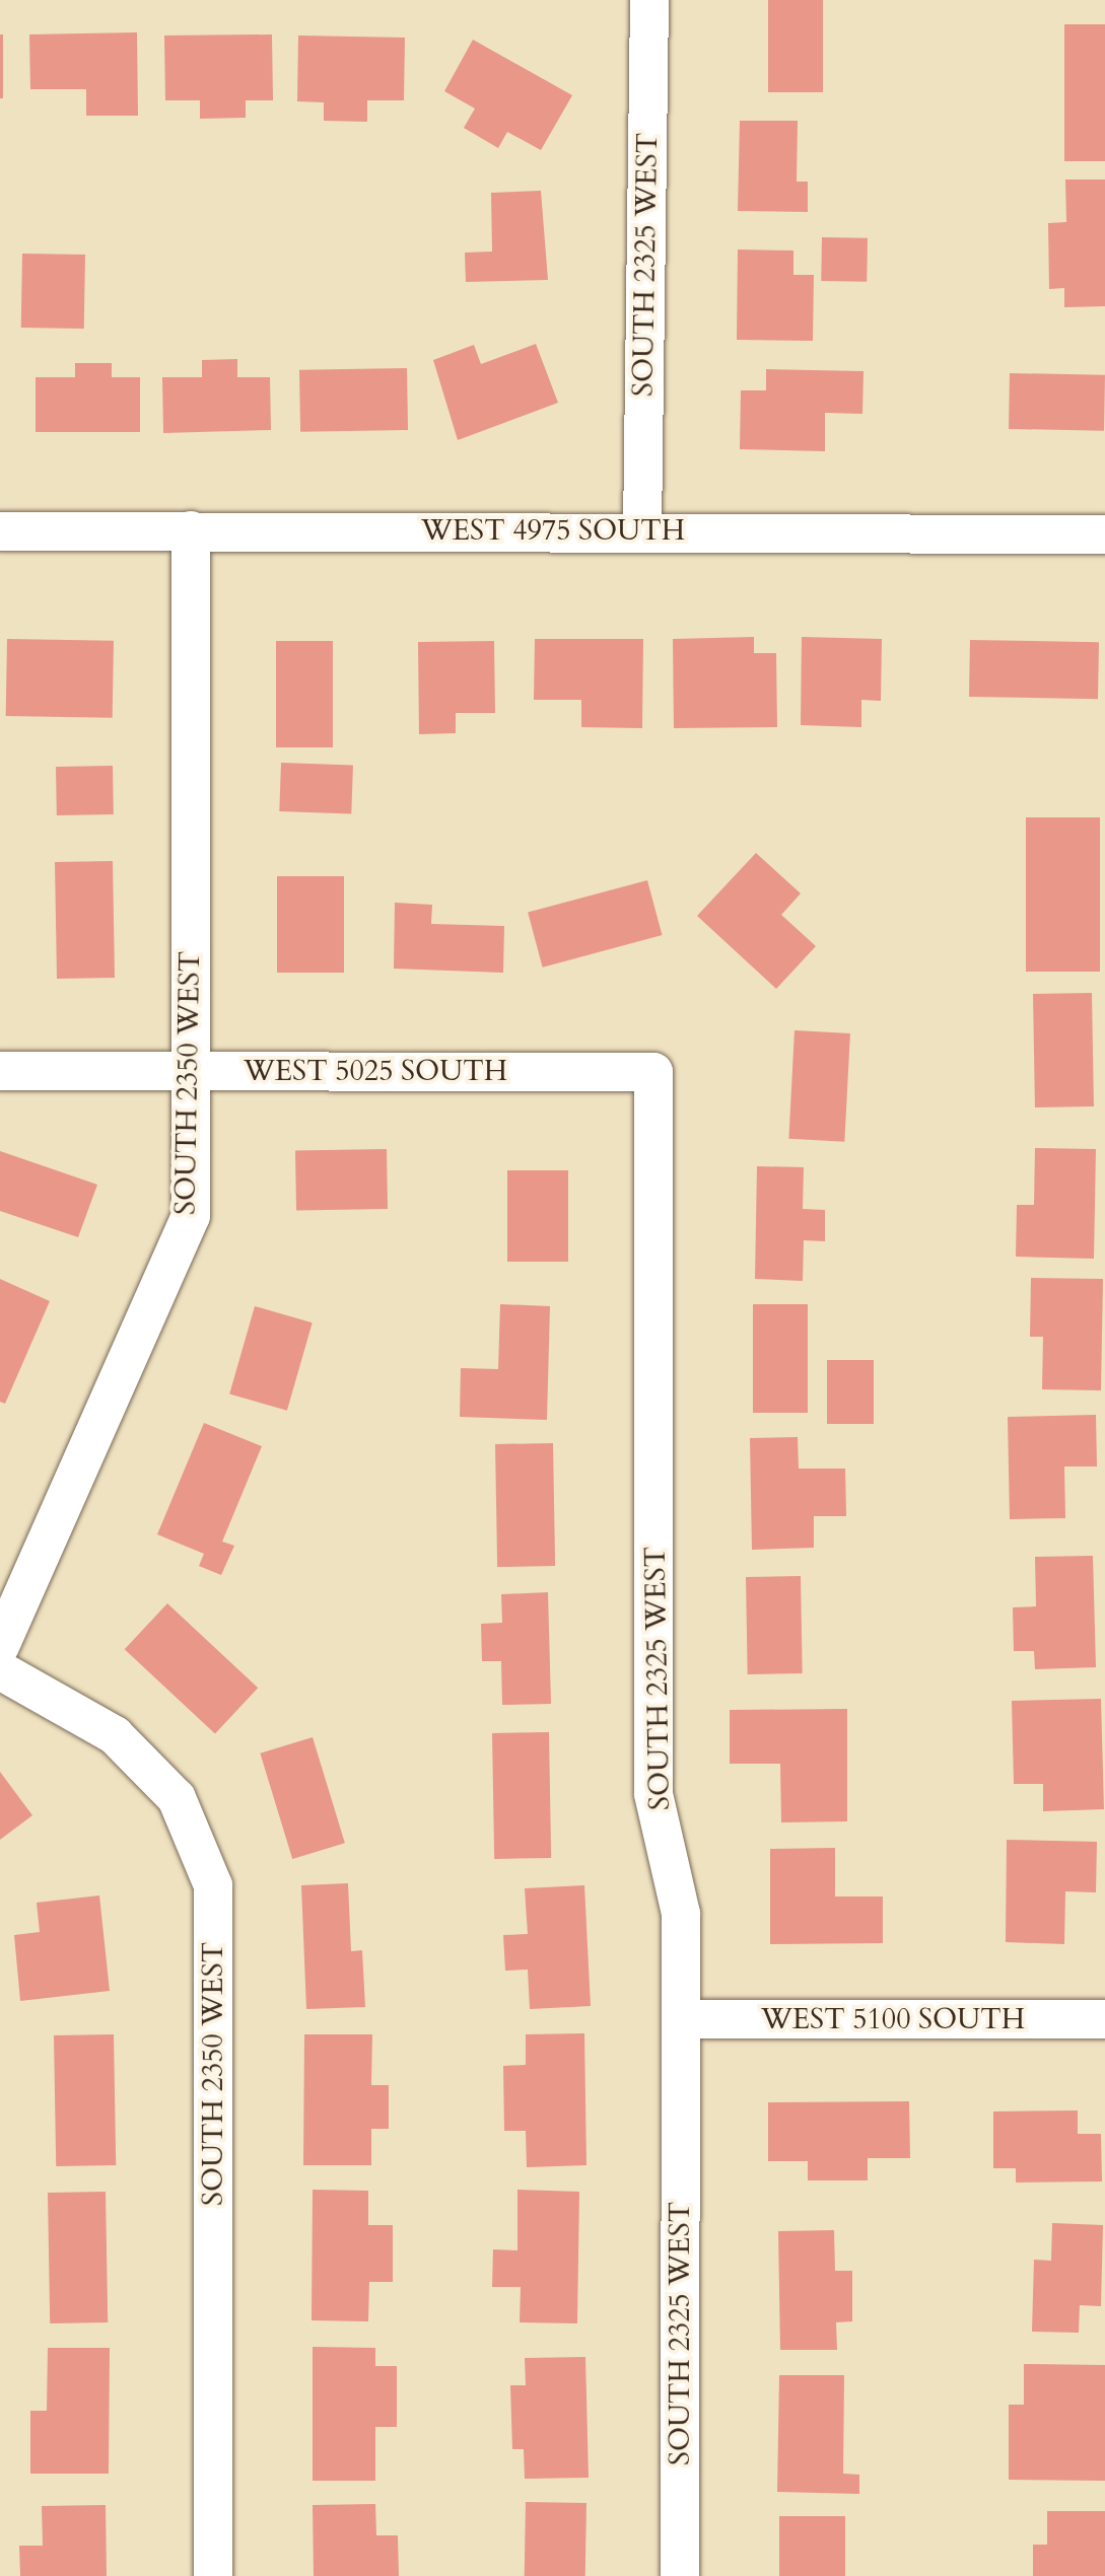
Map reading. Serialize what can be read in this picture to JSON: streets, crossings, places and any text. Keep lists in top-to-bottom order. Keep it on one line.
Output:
{"streets":{"street":["SOUTH 2325 WEST","WEST 4975 SOUTH","WEST 5025 SOUTH","SOUTH 2350 WEST","WEST 5100 SOUTH"]},"crossings":[["SOUTH 2325 WEST","WEST 4975 SOUTH"],["SOUTH 2325 WEST","WEST 5025 SOUTH"],["SOUTH 2325 WEST","WEST 5100 SOUTH"],["WEST 4975 SOUTH","SOUTH 2350 WEST"],["WEST 5025 SOUTH","SOUTH 2350 WEST"]]}
